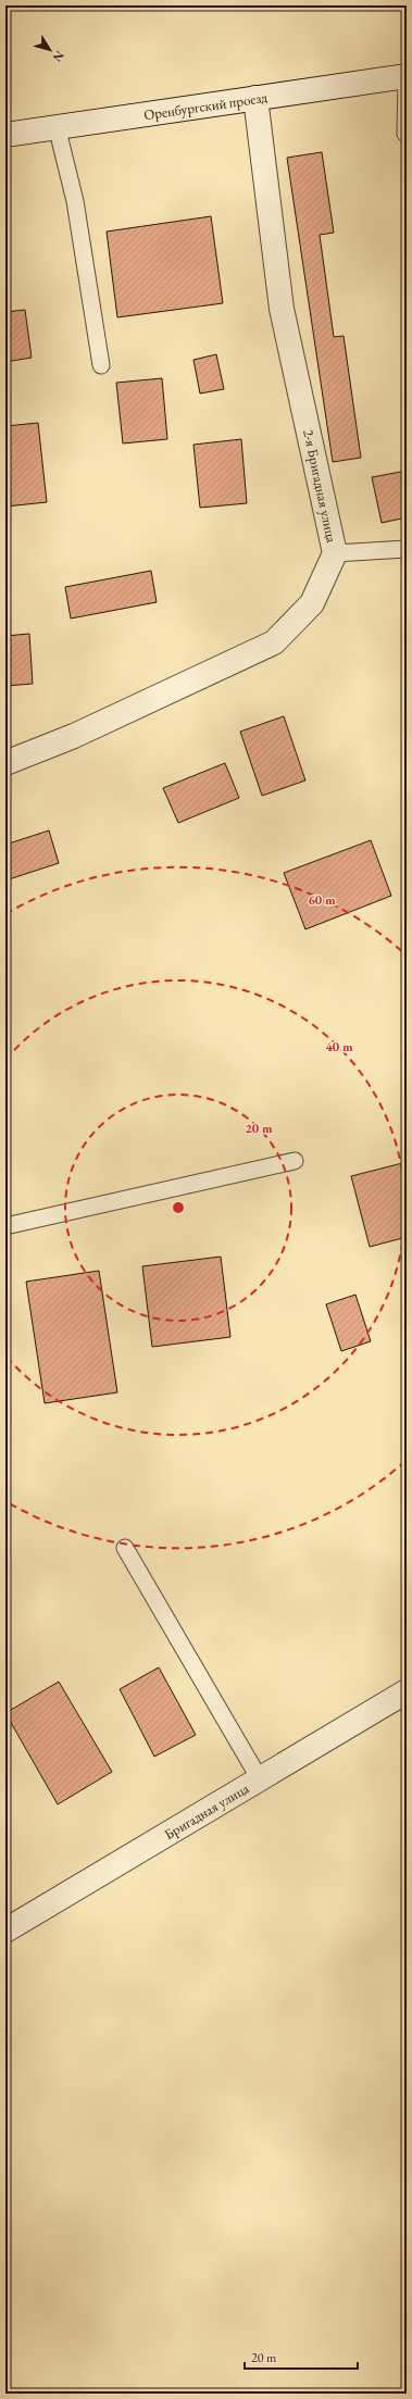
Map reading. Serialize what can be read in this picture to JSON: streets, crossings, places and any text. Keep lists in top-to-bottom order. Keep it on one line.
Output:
{"streets":{"street":["Оренбургский проезд","2-я Бригадная улица","Бригадная улица"]},"crossings":[["Оренбургский проезд","2-я Бригадная улица"]],"scale_bar":"20 m","north":"bottom right","rings":["60 m","40 m","20 m"]}
